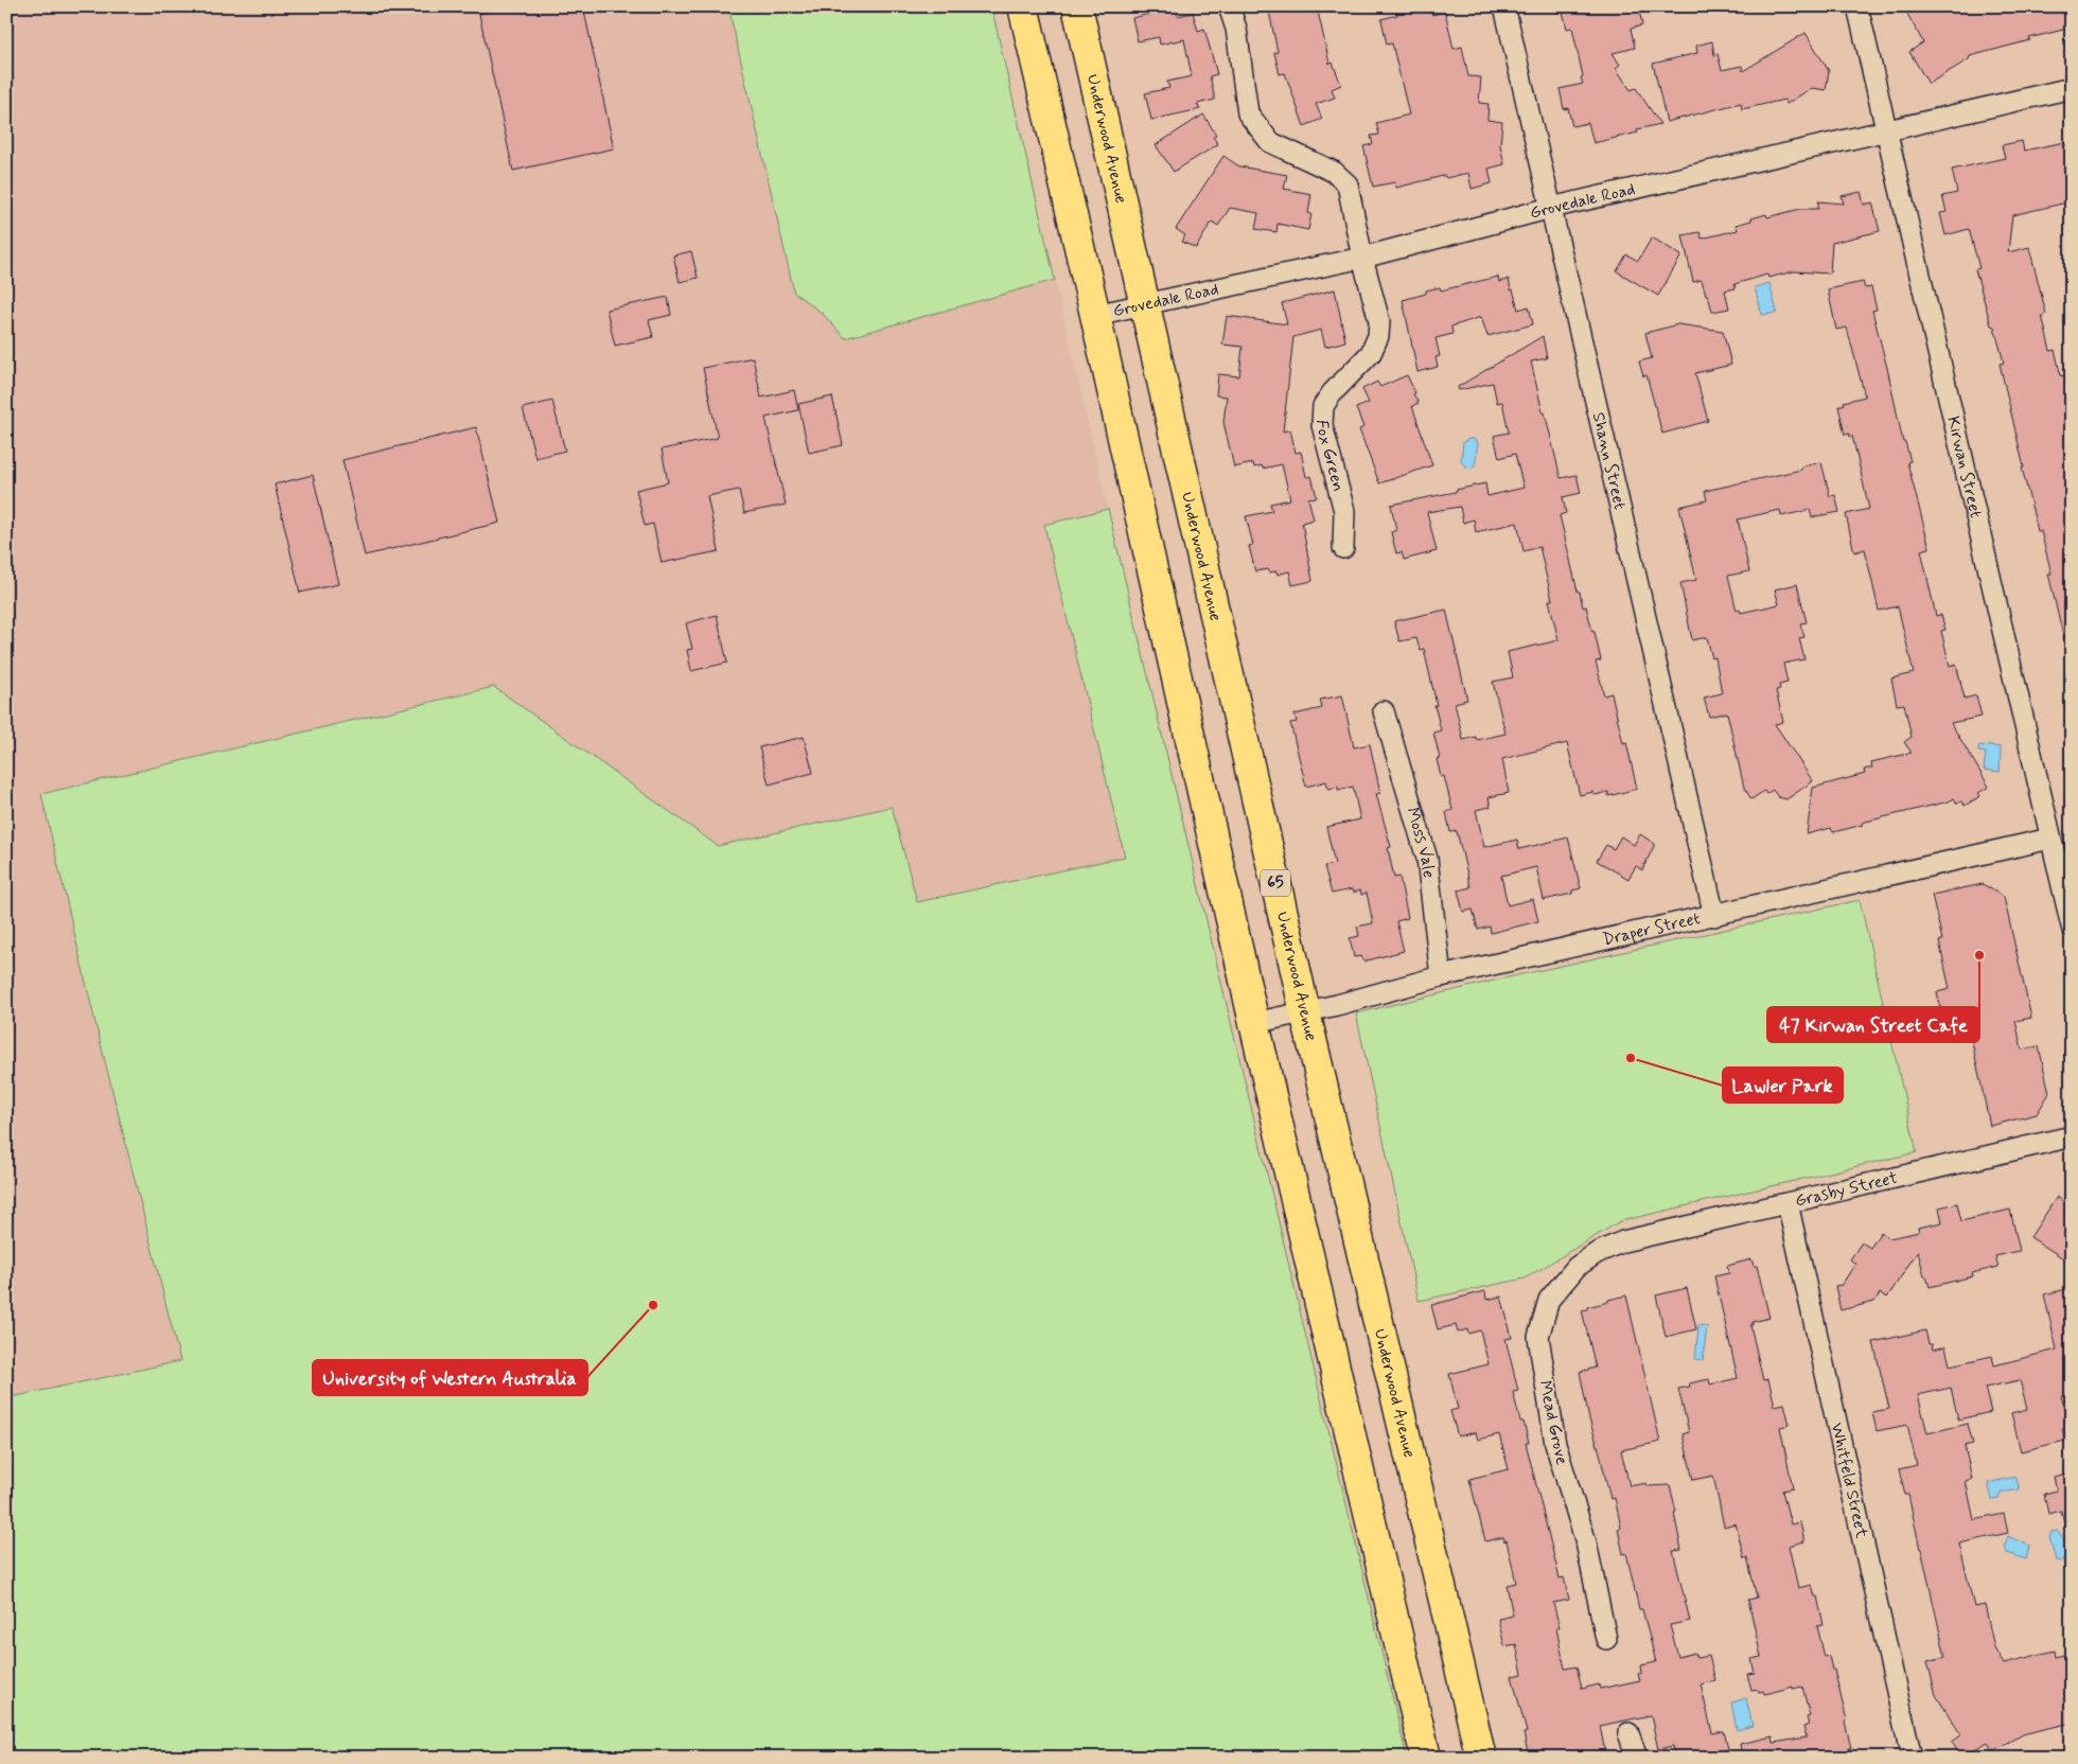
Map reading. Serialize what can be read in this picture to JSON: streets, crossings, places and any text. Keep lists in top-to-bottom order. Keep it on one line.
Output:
{"streets":{"main road":["Underwood Avenue","65"],"street":["Grovedale Road","Fox Green","Shann Street","Kirwan Street","Moss Vale","Draper Street","Grasby Street","Mead Grove","Whitfeld Street"]},"crossings":[["Underwood Avenue","Grovedale Road"],["Underwood Avenue","Draper Street"],["Grovedale Road","Fox Green"],["Grovedale Road","Shann Street"],["Grovedale Road","Kirwan Street"],["Shann Street","Draper Street"],["Kirwan Street","Draper Street"],["Moss Vale","Draper Street"],["Grasby Street","Mead Grove"],["Grasby Street","Whitfeld Street"]],"places":["47 Kirwan Street Cafe","Lawler Park","University of Western Australia"]}
